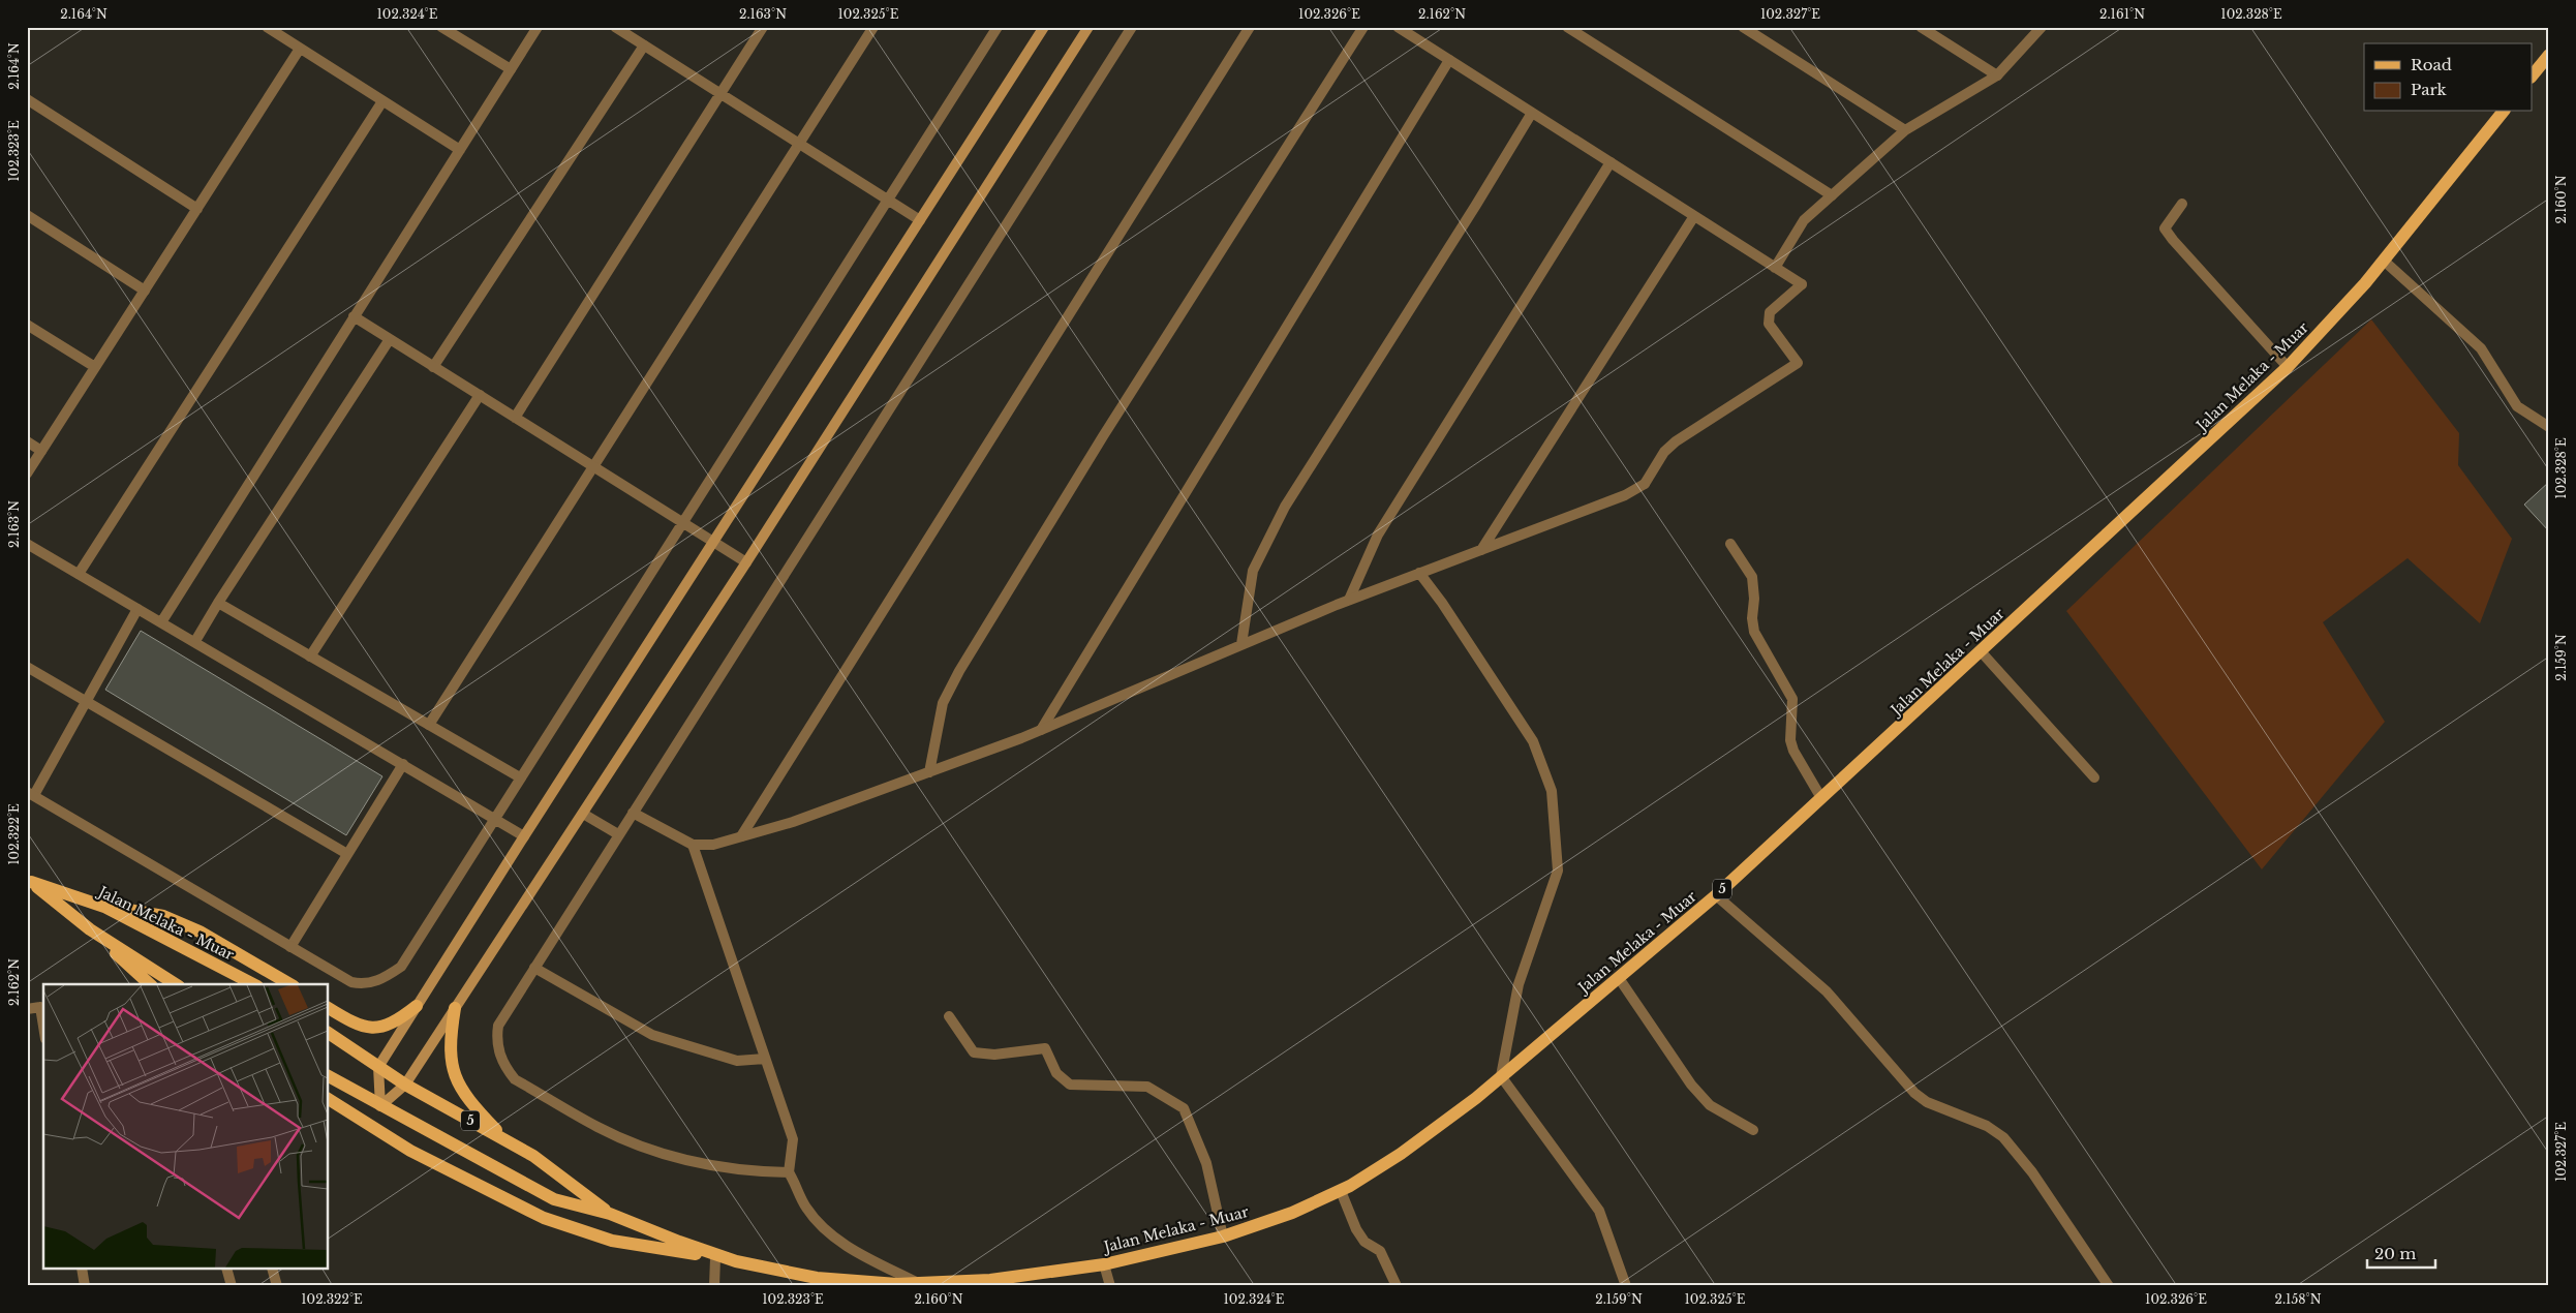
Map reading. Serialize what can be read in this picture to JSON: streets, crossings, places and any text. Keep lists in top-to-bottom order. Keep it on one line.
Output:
{"streets":{"main road":["Jalan Melaka - Muar","5"]},"legend":["Road","Park"],"scale_bar":"20 m","coordinates":["2.164°N","102.324°E","2.163°N","102.325°E","102.326°E","2.162°N","102.327°E","2.161°N","102.328°E","102.323°E","2.160°N","2.159°N","102.322°E","2.158°N"]}
